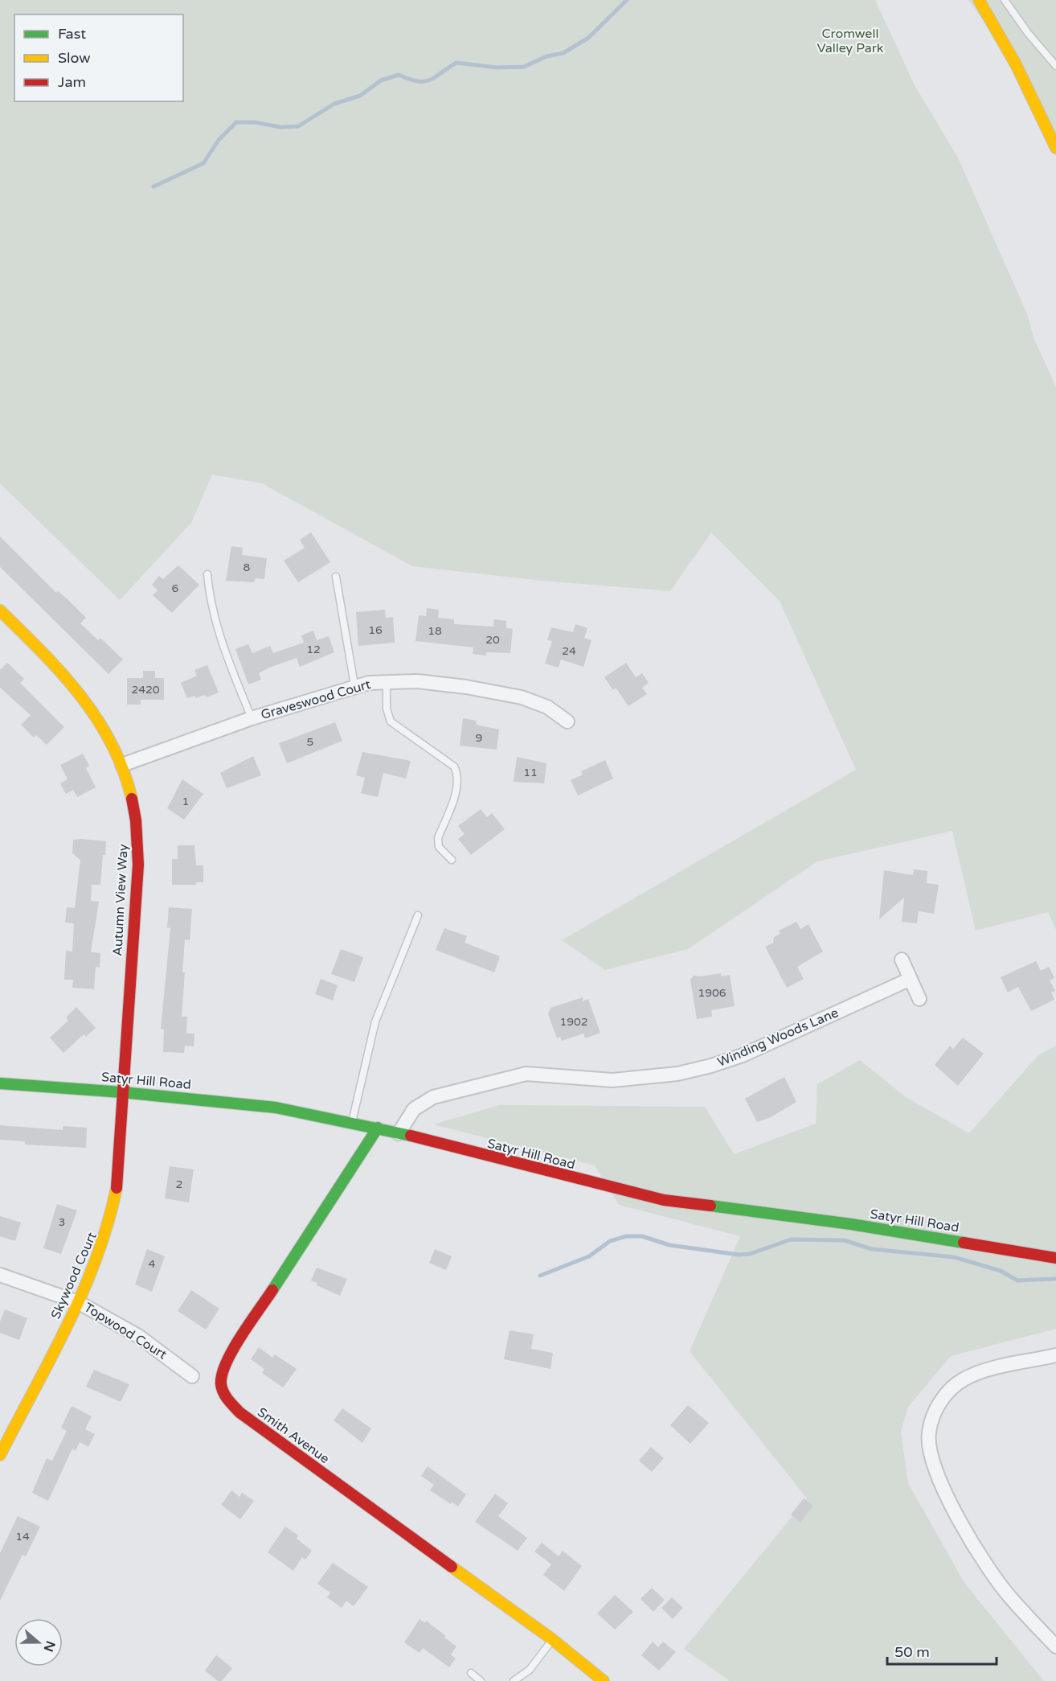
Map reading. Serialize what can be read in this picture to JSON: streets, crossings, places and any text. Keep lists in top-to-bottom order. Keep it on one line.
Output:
{"streets":{"street":["Graveswood Court","Autumn View Way","Winding Woods Lane","Satyr Hill Road","Skywood Court","Topwood Court","Smith Avenue"]},"crossings":[["Graveswood Court","Autumn View Way"],["Autumn View Way","Satyr Hill Road"],["Autumn View Way","Skywood Court"],["Winding Woods Lane","Satyr Hill Road"],["Satyr Hill Road","Skywood Court"],["Satyr Hill Road","Smith Avenue"],["Skywood Court","Topwood Court"]],"parks":["Cromwell Valley Park"],"house_numbers":["8","6","16","18","20","12","24","2420","9","5","11","1","1906","1902","2","3","4","14"],"legend":["Fast","Slow","Jam"],"scale_bar":"50 m","north":"right"}
